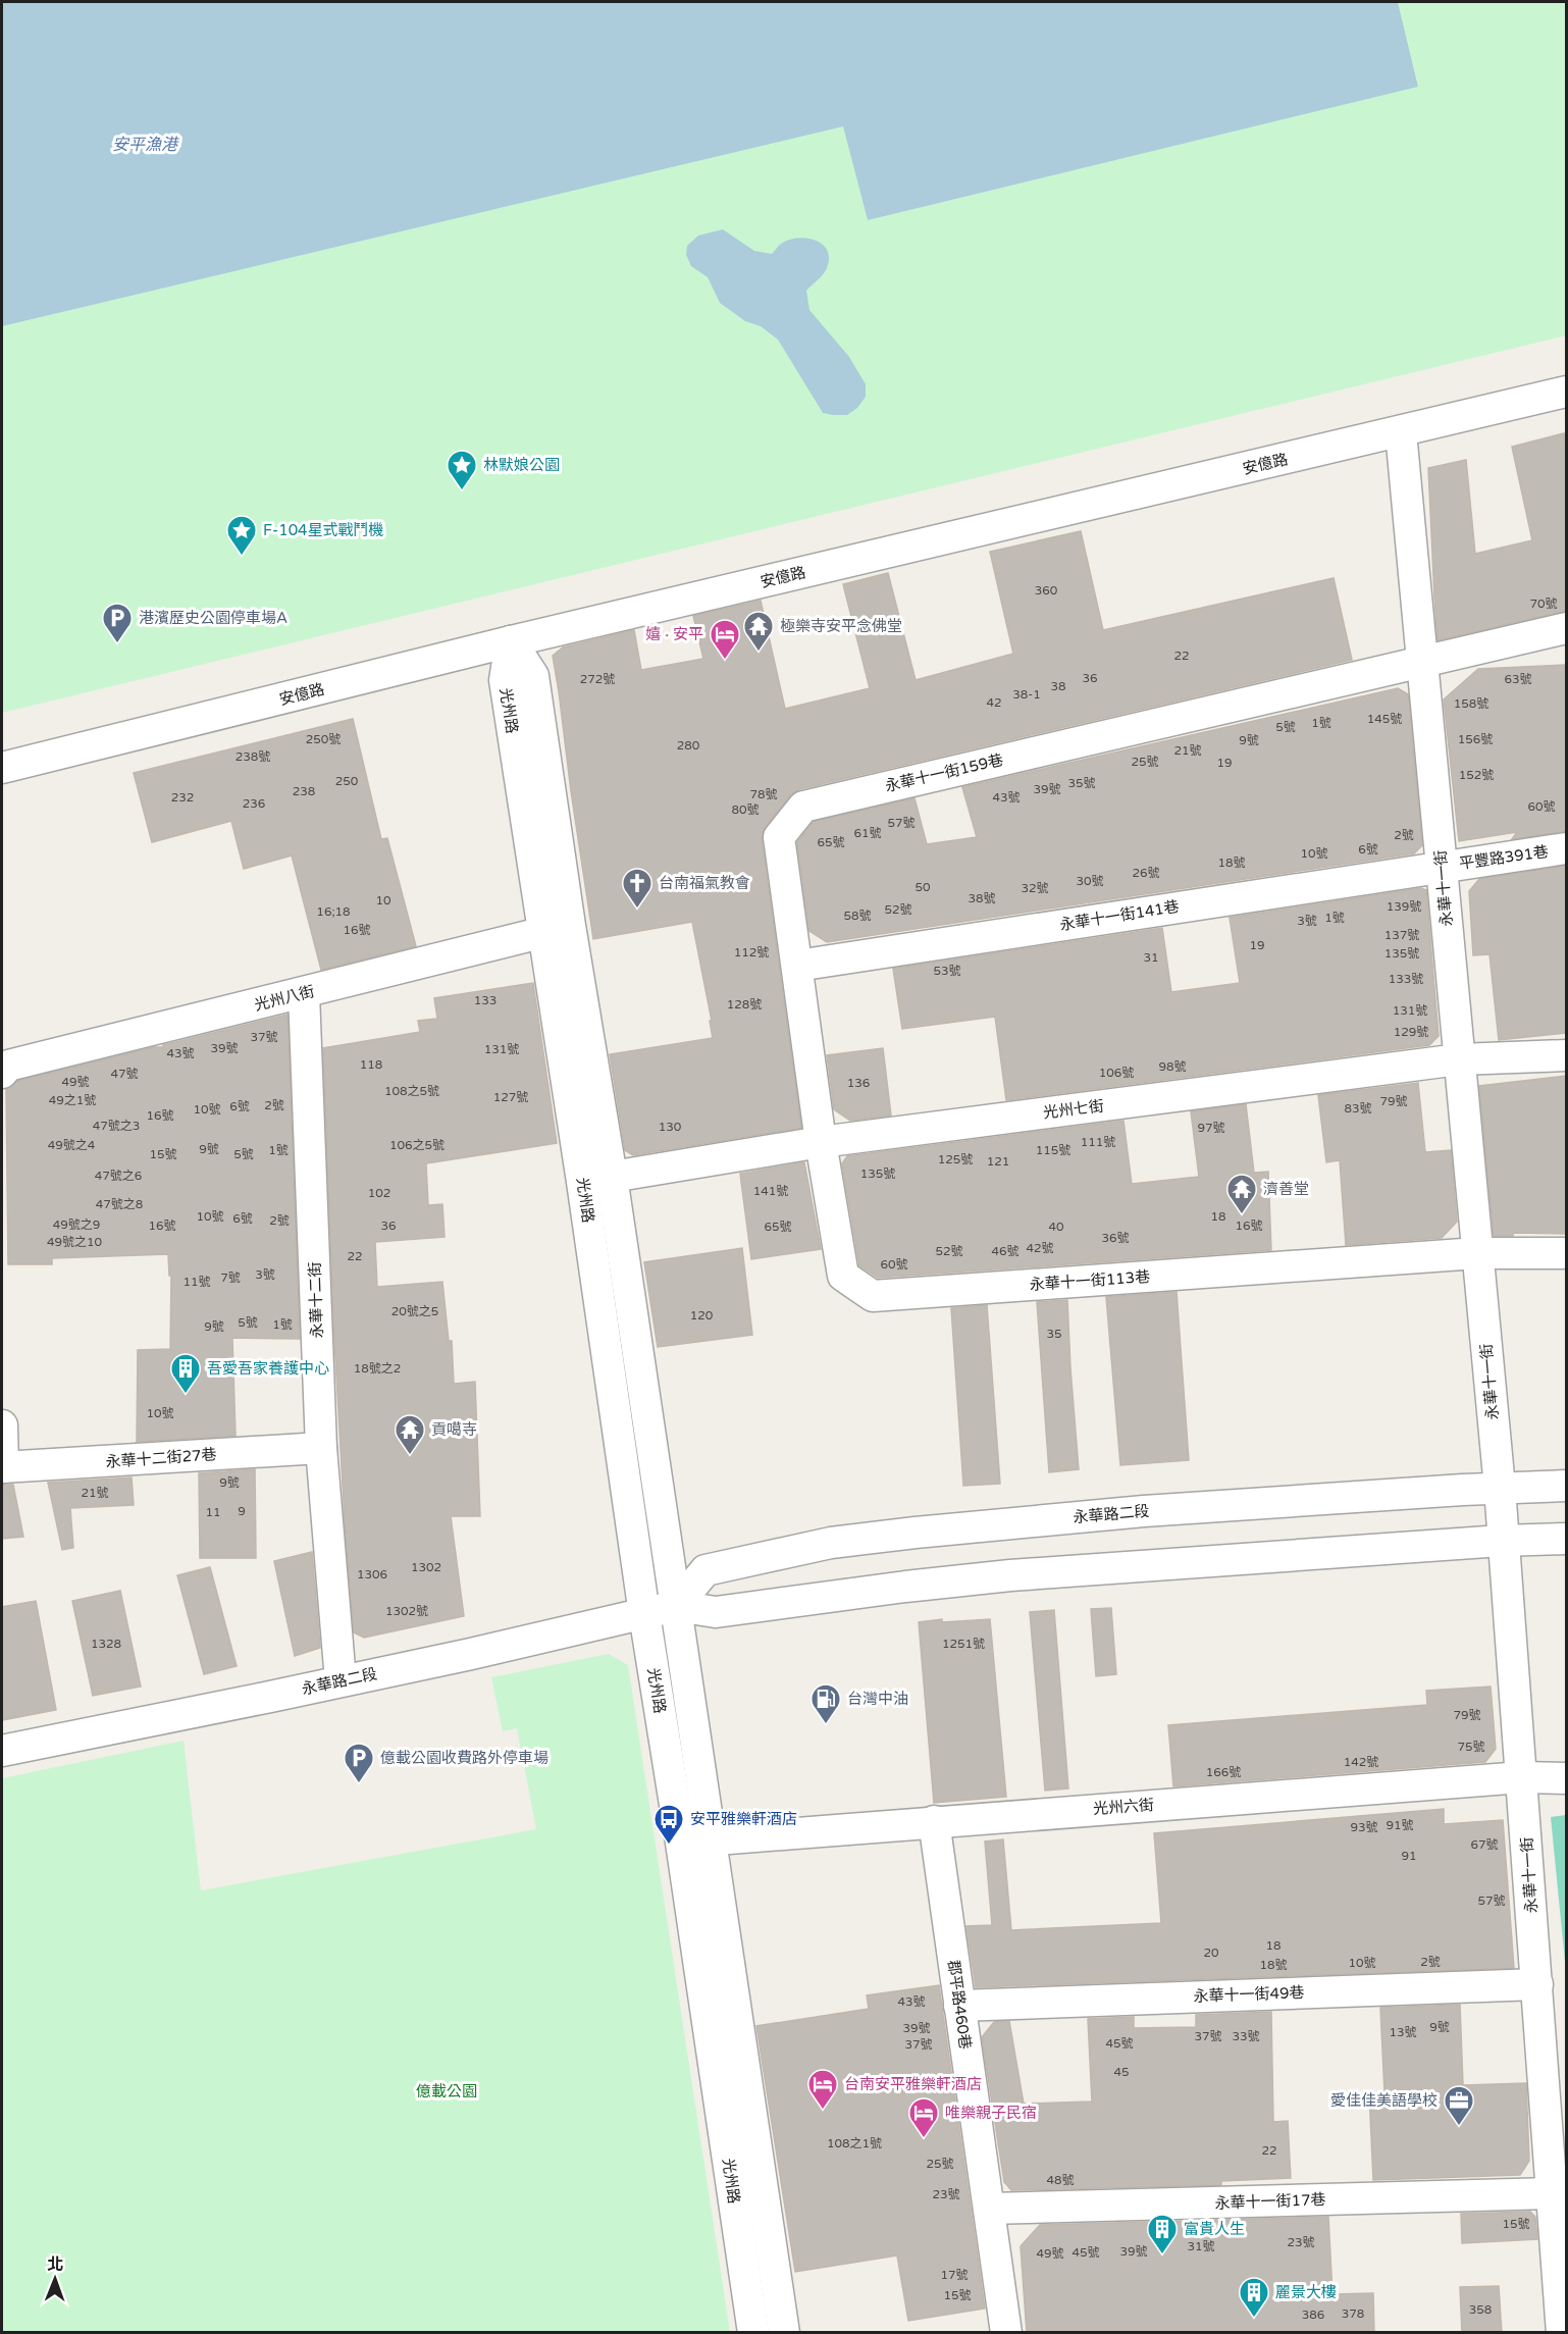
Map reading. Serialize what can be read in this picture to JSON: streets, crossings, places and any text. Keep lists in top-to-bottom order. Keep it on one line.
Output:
{"streets":{"street":["安億路","光州路","永華十一街159巷","平豐路391巷","永華十一街","永華十一街141巷","光州八街","光州七街","永華十一街113巷","永華十二街","永華十二街27巷","永華路二段","光州六街","永華十一街49巷","郡平路460巷","永華十一街17巷"]},"crossings":[["安億路","光州路"],["安億路","永華十一街"],["光州路","光州八街"],["光州路","光州七街"],["光州路","永華路二段"],["光州路","光州六街"],["永華十一街159巷","永華十一街"],["永華十一街159巷","永華十一街141巷"],["永華十一街159巷","光州七街"],["永華十一街159巷","永華十一街113巷"],["平豐路391巷","永華十一街"],["平豐路391巷","永華十一街141巷"],["永華十一街","永華十一街141巷"],["永華十一街","光州七街"],["永華十一街","永華十一街113巷"],["永華十一街","永華路二段"],["永華十一街","光州六街"],["永華十一街","永華十一街49巷"],["永華十一街","永華十一街17巷"],["光州八街","永華十二街"],["光州七街","永華十一街113巷"],["永華十二街","永華十二街27巷"],["永華十二街","永華路二段"],["光州六街","郡平路460巷"],["永華十一街49巷","郡平路460巷"],["郡平路460巷","永華十一街17巷"]],"water":["安平漁港"],"parks":["億載公園"],"places":{"place":["林默娘公園","F-104星式戰鬥機"],"parking":["港濱歷史公園停車場A","億載公園收費路外停車場"],"temple":["極樂寺安平念佛堂","濟善堂","貢噶寺"],"hotel":["嬉 · 安平","台南安平雅樂軒酒店","唯樂親子民宿"],"church":["台南福氣教會"],"building":["吾愛吾家養護中心","富貴人生","麗景大樓"],"fuel station":["台灣中油"],"bus stop":["安平雅樂軒酒店"],"office":["愛佳佳美語學校"]},"house_numbers":["360","70號","22","36","272號","63號","38","38-1","42","158號","145號","1號","5號","250號","156號","9號","280","21號","238號","25號","19","152號","250","35號","39號","238","78號","232","43號","236","60號","80號","57號","61號","2號","65號","6號","10號","18號","26號","30號","50","32號","38號","10","139號","52號","16;18","58號","1號","3號","16號","137號","19","112號","135號","31","53號","133號","133","128號","131號","129號","37號","39號","131號","43號","118","98號","106號","47號","49號","136","108之5號","127號","49之1號","79號","2號","6號","83號","10號","16號","47號之3","130","97號","111號","49號之4","106之5號","9號","1號","115號","15號","5號","125號","121","135號","47號之6","141號","102","47號之8","10號","18","6號","2號","49號之9","16號","36","16號","65號","40","36號","49號之10","42號","52號","46號","22","60號","3號","7號","11號","20號之5","120","5號","1號","9號","35","18號之2","10號","9號","21號","9","11","1302","1306","1302號","1328","1251號","79號","75號","142號","166號","91號","93號","67號","91","57號","18","20","2號","10號","18號","43號","9號","39號","13號","37號","33號","45號","37號","45","108之1號","22","25號","48號","23號","15號","23號","31號","39號","45號","49號","17號","15號","358","378","386"],"north":"top"}
